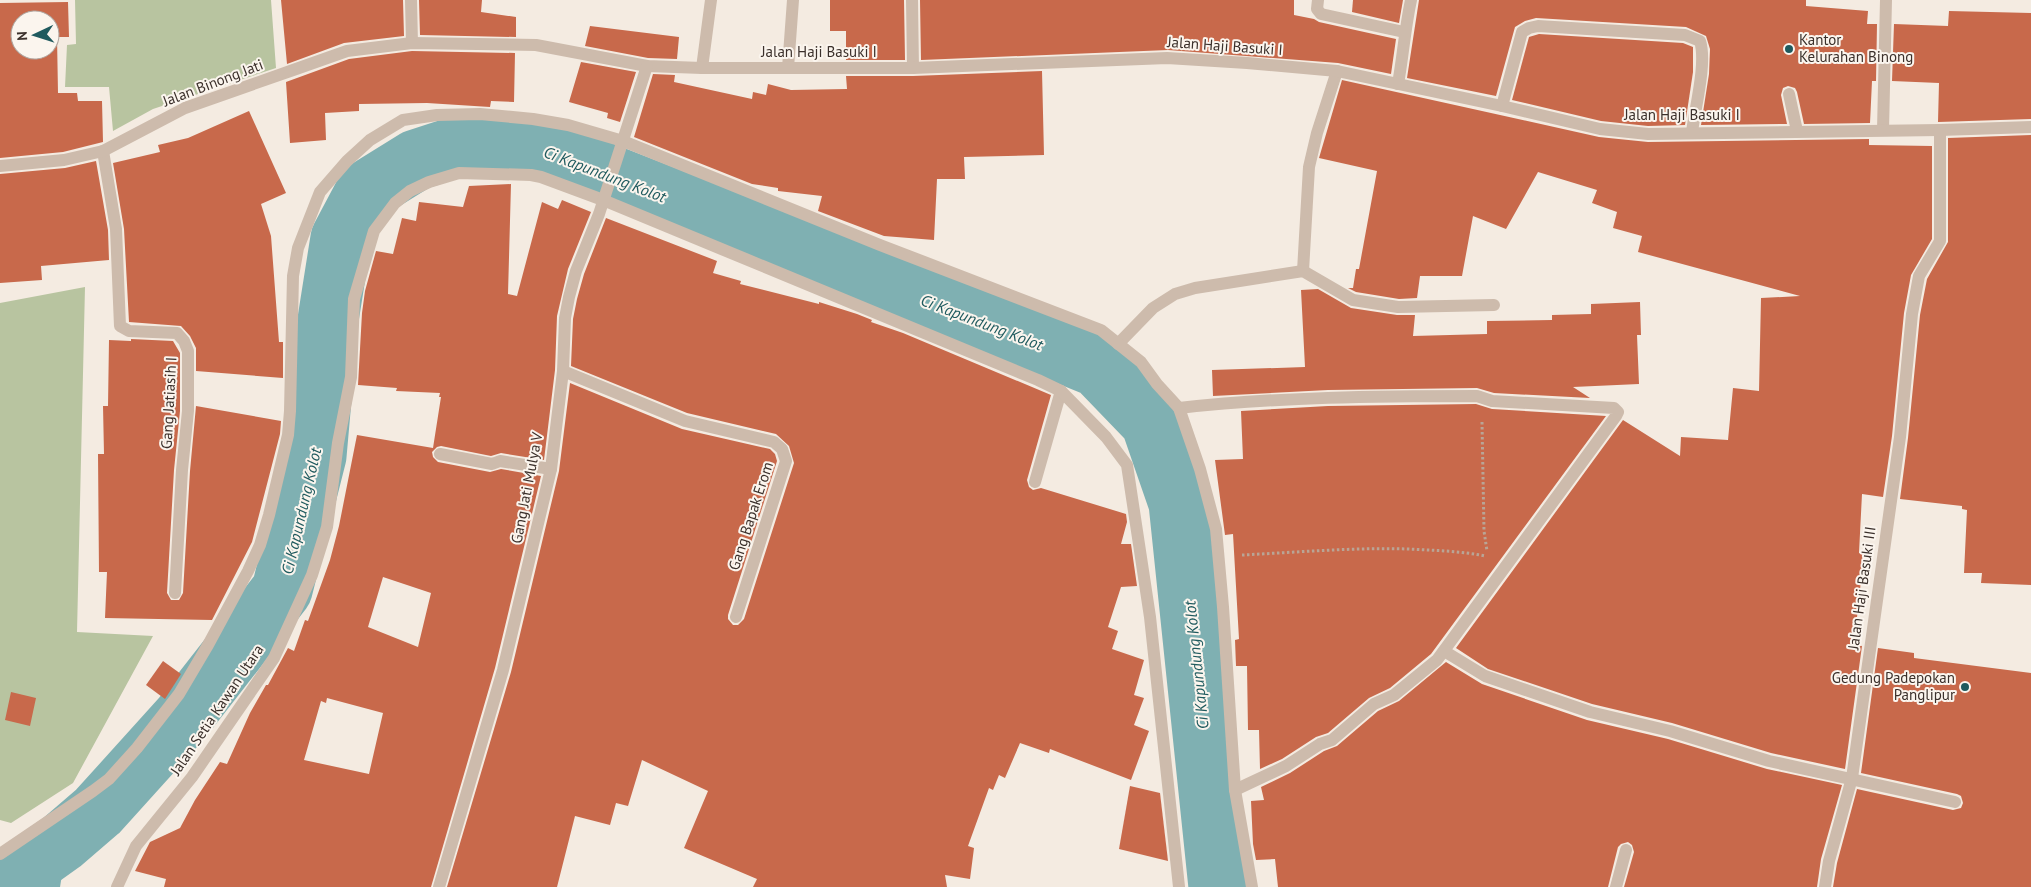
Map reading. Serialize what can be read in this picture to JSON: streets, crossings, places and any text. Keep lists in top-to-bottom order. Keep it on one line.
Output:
{"streets":{"street":["Jalan Haji Basuki I","Jalan Binong Jati","Gang Jatiasih I","Gang Jati Mulya V","Gang Bapak Erom","Jalan Haji Basuki III","Jalan Setia Kawan Utara"]},"crossings":[["Jalan Haji Basuki I","Jalan Binong Jati"],["Jalan Haji Basuki I","Gang Jati Mulya V"],["Jalan Haji Basuki I","Jalan Haji Basuki III"],["Jalan Binong Jati","Gang Jatiasih I"],["Gang Jati Mulya V","Gang Bapak Erom"],["Gang Jati Mulya V","Jalan Setia Kawan Utara"]],"water":["Ci Kapundung Kolot"],"places":["Kantor Kelurahan Binong","Gedung Padepokan Panglipur"],"north":"left"}
